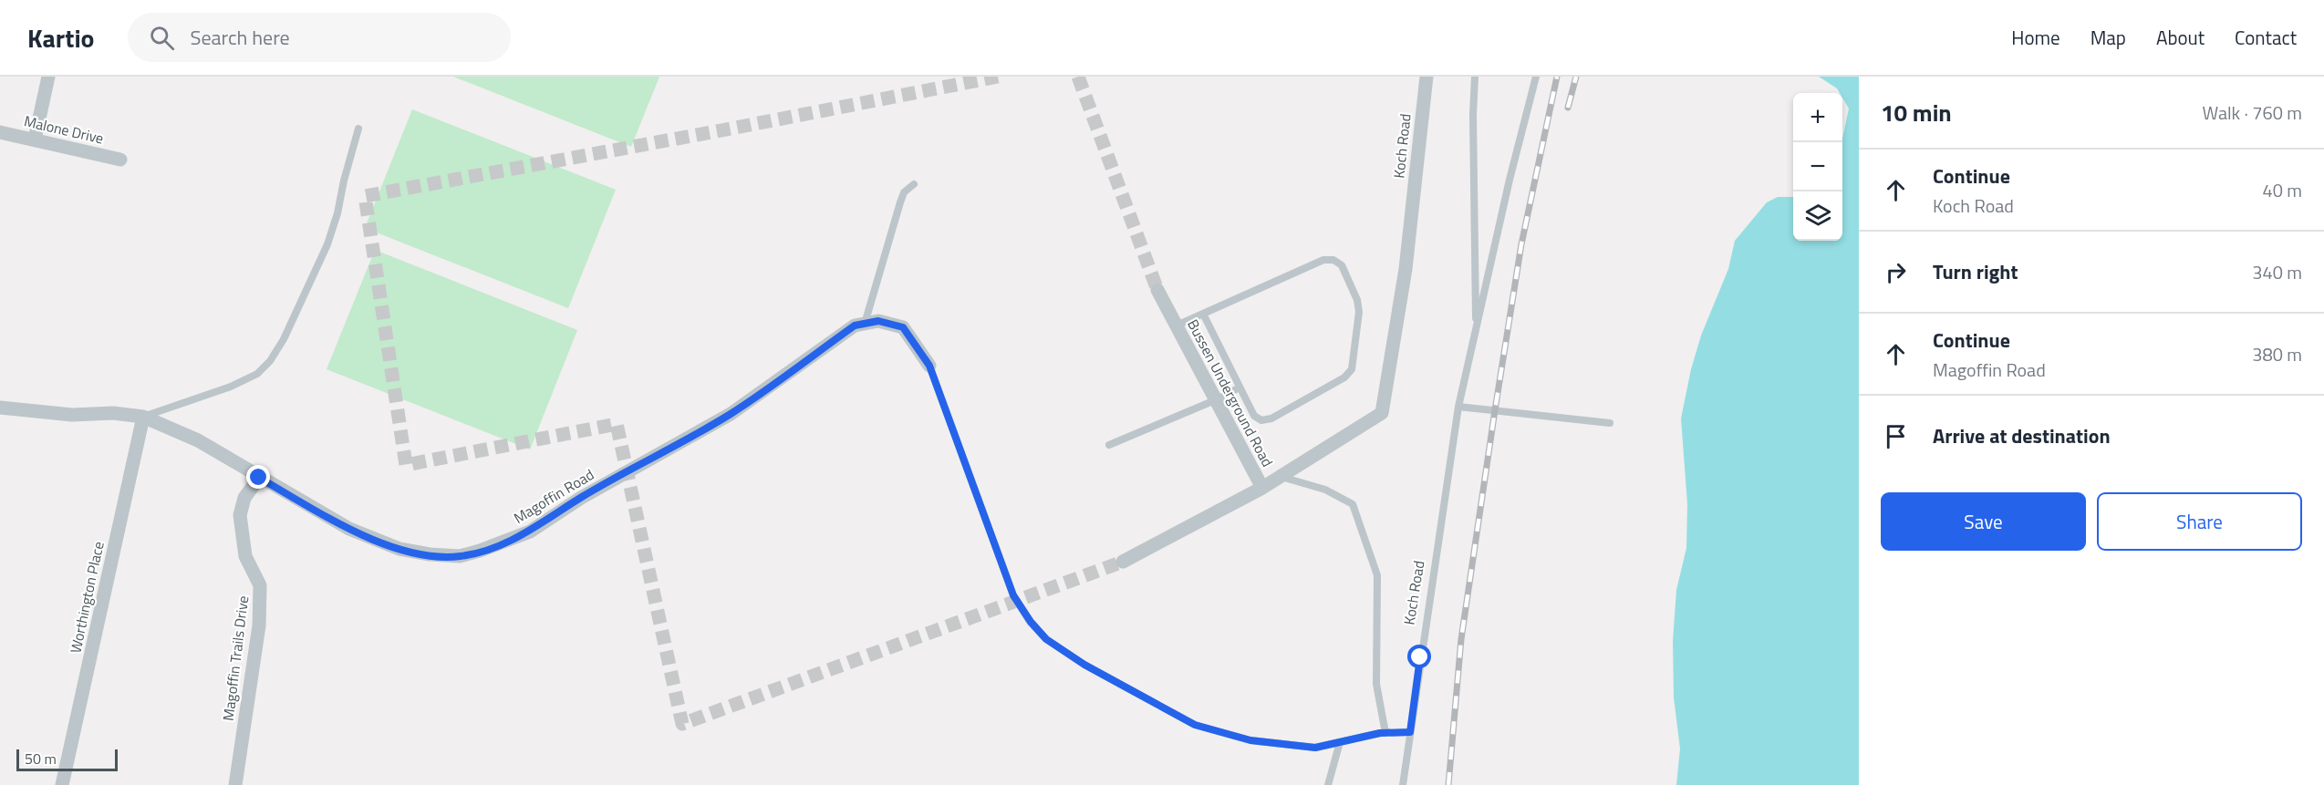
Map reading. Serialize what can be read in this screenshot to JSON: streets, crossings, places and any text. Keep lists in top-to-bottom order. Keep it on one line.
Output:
{"streets":{"street":["Malone Drive","Koch Road","Bussen Underground Road","Magoffin Road","Worthington Place","Magoffin Trails Drive"]},"crossings":[["Magoffin Road","Worthington Place"],["Magoffin Road","Magoffin Trails Drive"]],"scale_bar":"50 m","page":{"header":"Kartio","search":"Search here","nav":["Home","Map","About","Contact"],"heading":["10 min","Walk · 760 m"],"map_buttons":["+","−"],"list":[["Continue","Koch Road","40 m"],["Turn right","340 m"],["Continue","Magoffin Road","380 m"],"Arrive at destination"],"buttons":["Save","Share"],"scale":"50 m"}}
